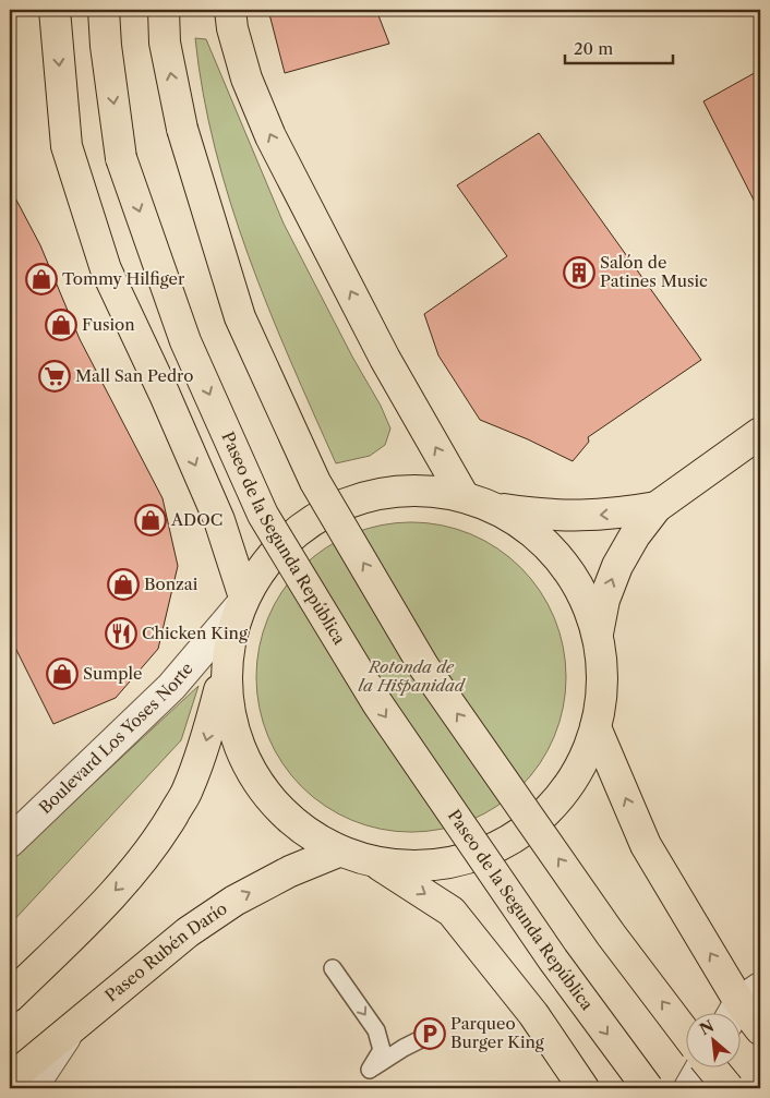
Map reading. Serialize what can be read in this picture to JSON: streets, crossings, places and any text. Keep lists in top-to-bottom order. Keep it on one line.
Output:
{"streets":{"highway":["Paseo de la Segunda República","Paseo Rubén Darío"],"street":["Boulevard Los Yoses Norte"]},"one_way":["Paseo Rubén Darío"],"parks":["Rotonda de la Hispanidad"],"places":{"building":["Salón de Patines Music"],"shop":["Tommy Hilfiger","Fusion","ADOC","Bonzai","Sumple"],"supermarket":["Mall San Pedro"],"restaurant":["Chicken King"],"parking":["Parqueo Burger King"]},"scale_bar":"20 m","north":"top left"}
